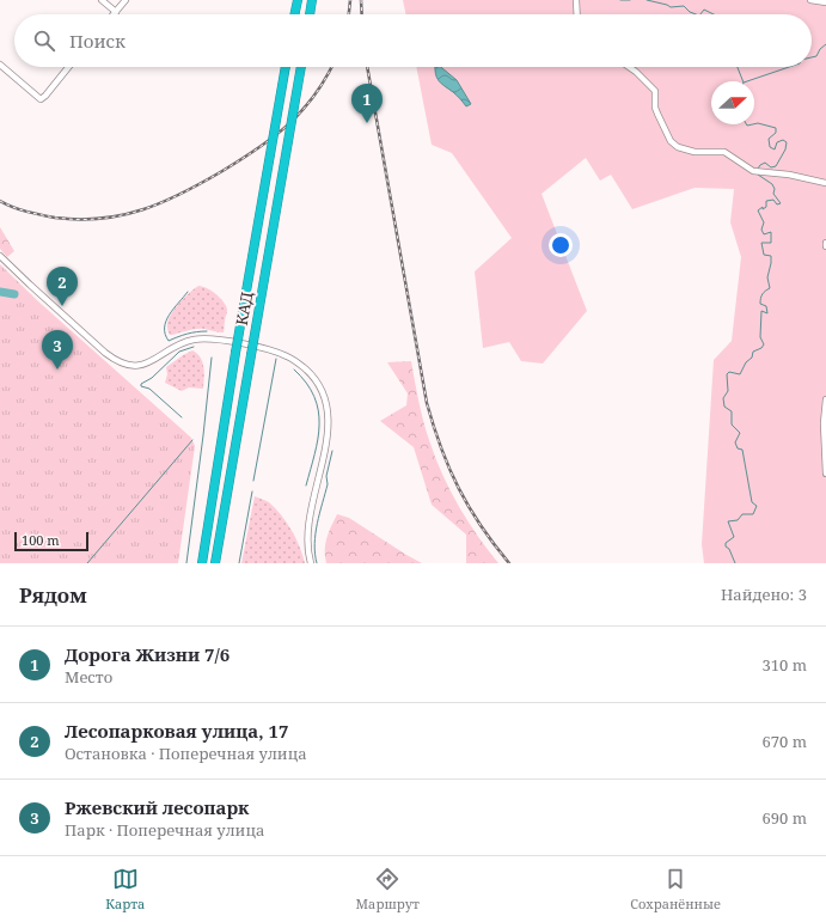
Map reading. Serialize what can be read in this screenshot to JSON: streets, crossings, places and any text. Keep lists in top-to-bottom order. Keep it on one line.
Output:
{"streets":{"highway":["КАД"]},"scale_bar":"100 m","north":"right","page":{"search":"Поиск","pins":["1","2","3"],"scale":"100 m","heading":["Рядом","Найдено: 3"],"list":[{"mark":"1","name":"Дорога Жизни 7/6","note":"Место","value":"310 m"},{"mark":"2","name":"Лесопарковая улица, 17","note":"Остановка · Поперечная улица","value":"670 m"},{"mark":"3","name":"Ржевский лесопарк","note":"Парк · Поперечная улица","value":"690 m"}],"nav":["Карта","Маршрут","Сохранённые"]}}
